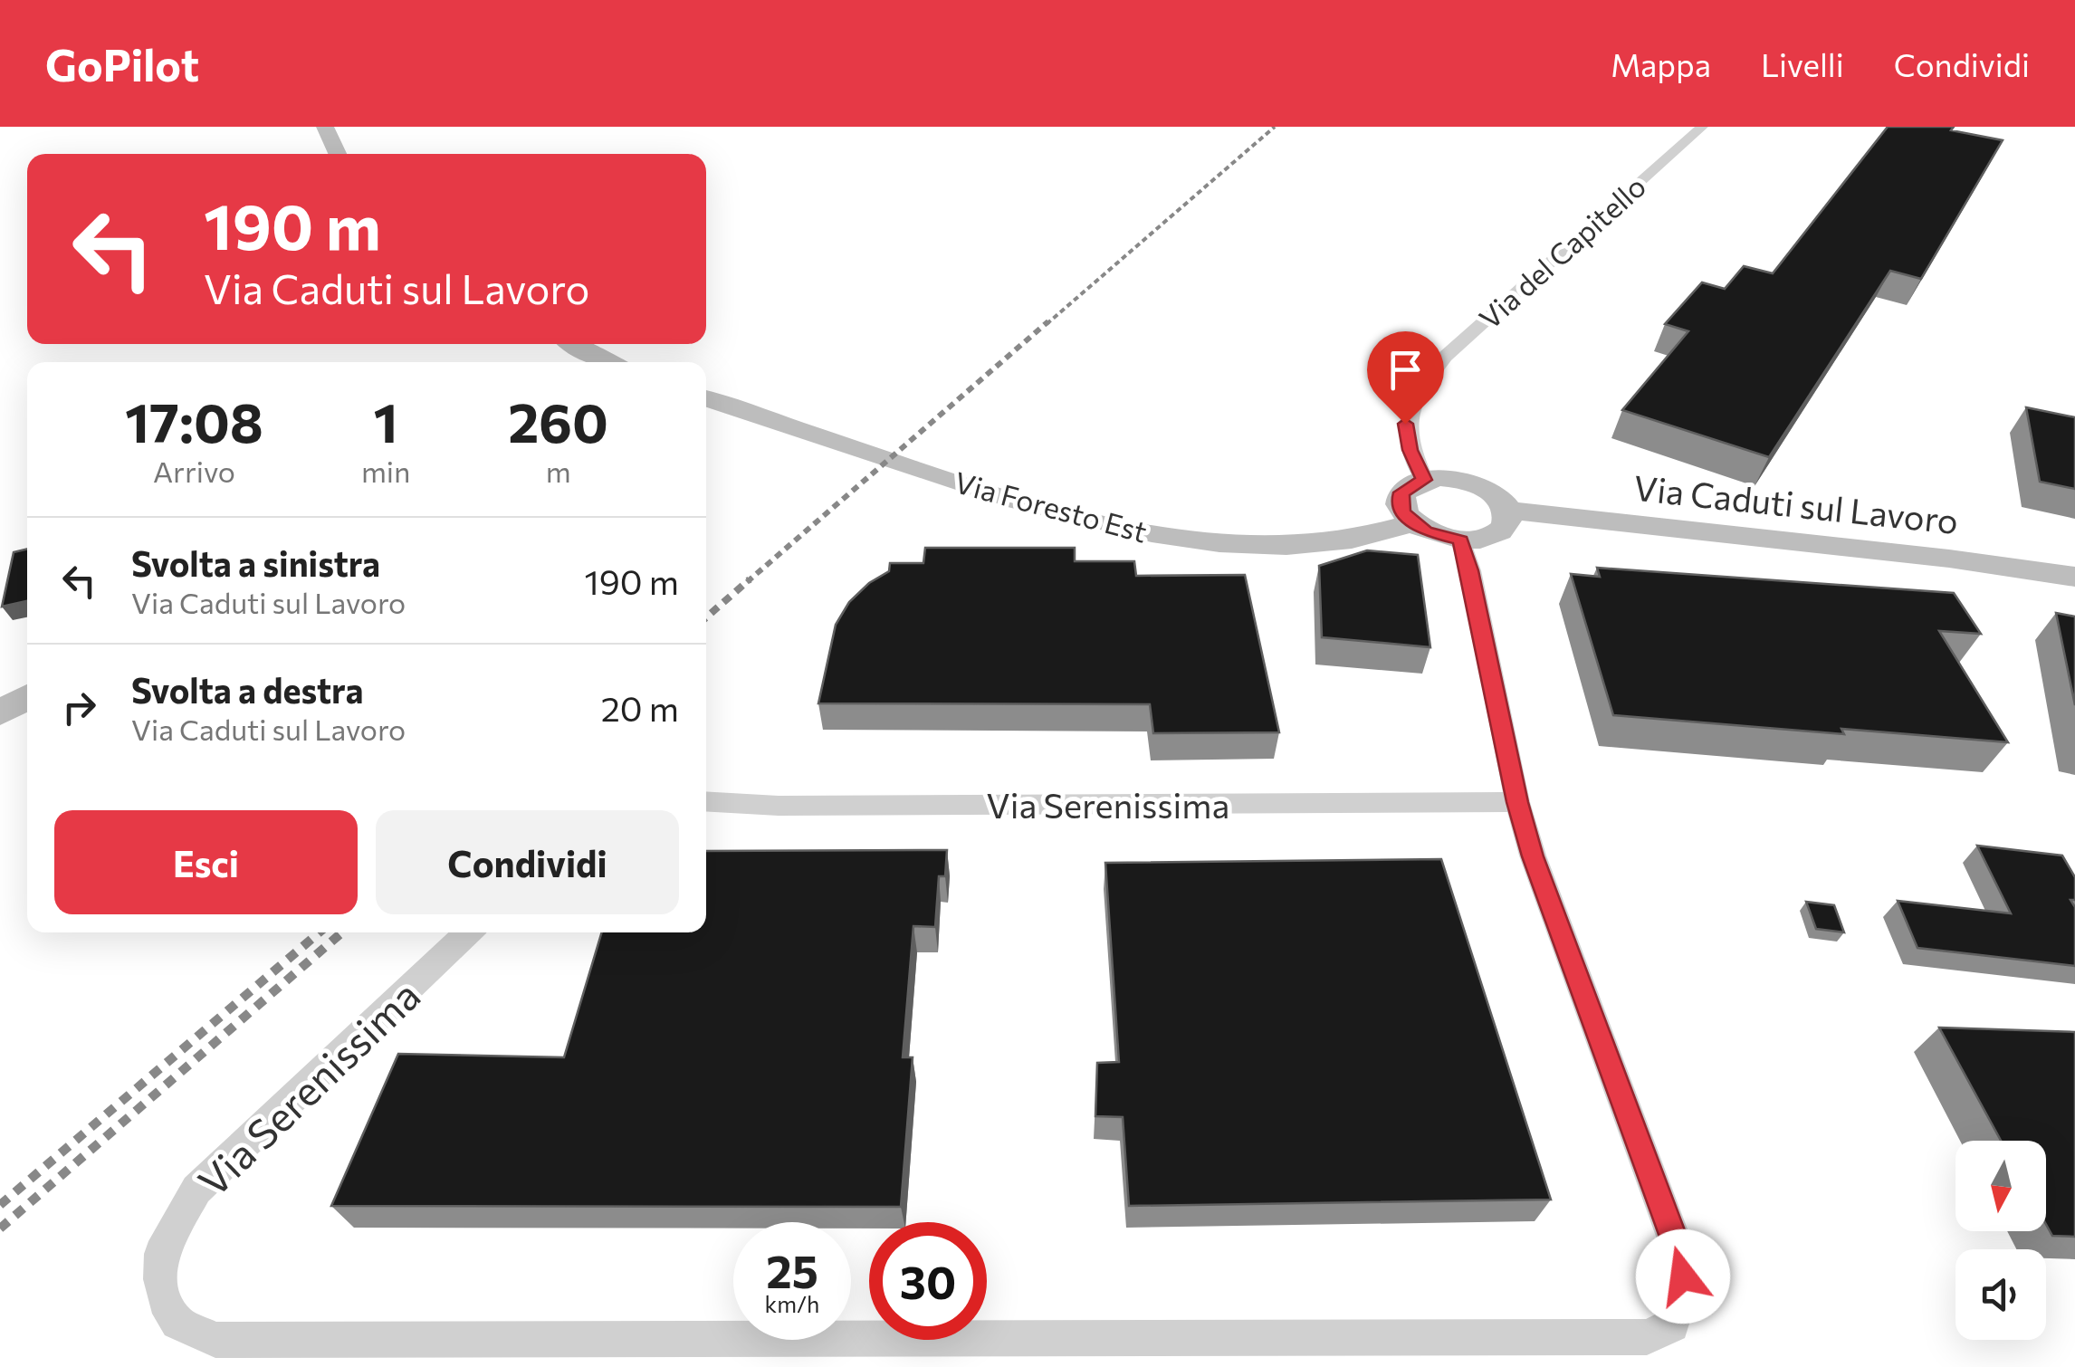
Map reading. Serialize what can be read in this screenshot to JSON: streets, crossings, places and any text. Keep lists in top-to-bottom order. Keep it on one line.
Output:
{"streets":{"street":["Via del Capitello","Via Caduti sul Lavoro","Via Foresto Est","Via Serenissima"]},"north":"bottom","page":{"header":"GoPilot","nav":["Mappa","Livelli","Condividi"],"turn":["190 m","Via Caduti sul Lavoro"],"eta":["17:08","Arrivo","1","min","260","m"],"list":[{"name":"Svolta a sinistra","note":"Via Caduti sul Lavoro","value":"190 m"},{"name":"Svolta a destra","note":"Via Caduti sul Lavoro","value":"20 m"}],"buttons":["Esci","Condividi"],"speed":"25 km/h","limit":"30"}}
